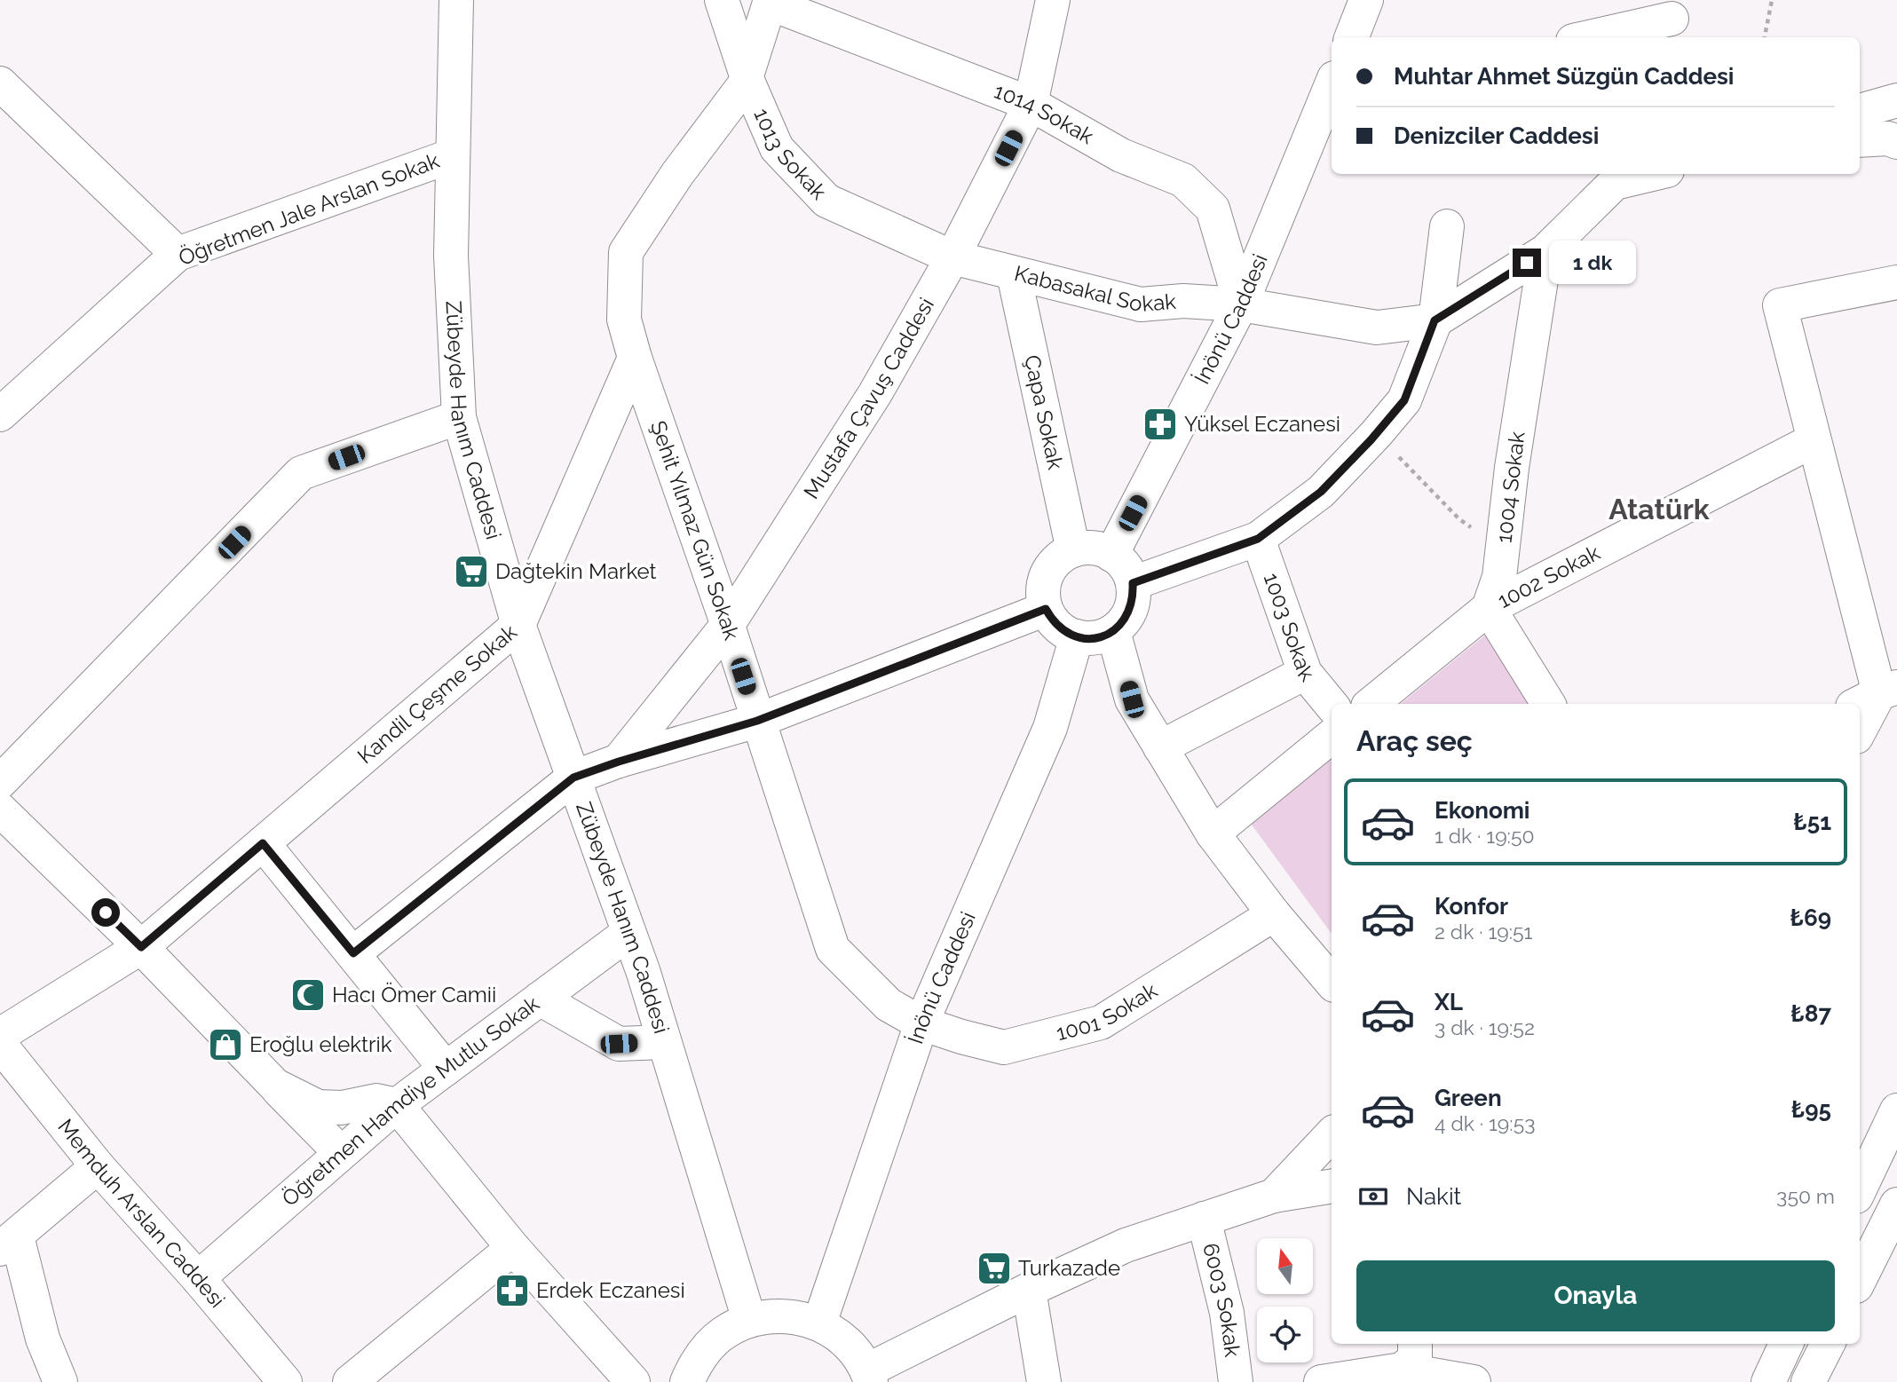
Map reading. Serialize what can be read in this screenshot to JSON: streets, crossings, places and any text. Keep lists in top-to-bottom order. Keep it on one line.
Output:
{"streets":{"street":["1014 Sokak","1013 Sokak","Öğretmen Jale Arslan Sokak","Kabasakal Sokak","İnönü Caddesi","Mustafa Çavuş Caddesi","Çapa Sokak","Zübeyde Hanım Caddesi","1004 Sokak","Şehit Yılmaz Gün Sokak","1002 Sokak","1003 Sokak","Kandil Çeşme Sokak","1001 Sokak","Öğretmen Hamdiye Mutlu Sokak","Memduh Arslan Caddesi","6003 Sokak"]},"crossings":[["1014 Sokak","Kabasakal Sokak"],["1014 Sokak","İnönü Caddesi"],["1014 Sokak","Mustafa Çavuş Caddesi"],["1013 Sokak","Kabasakal Sokak"],["1013 Sokak","Mustafa Çavuş Caddesi"],["Öğretmen Jale Arslan Sokak","Zübeyde Hanım Caddesi"],["Kabasakal Sokak","İnönü Caddesi"],["Kabasakal Sokak","Mustafa Çavuş Caddesi"],["Kabasakal Sokak","Çapa Sokak"],["İnönü Caddesi","Çapa Sokak"],["İnönü Caddesi","Şehit Yılmaz Gün Sokak"],["İnönü Caddesi","1001 Sokak"],["Mustafa Çavuş Caddesi","Şehit Yılmaz Gün Sokak"],["Zübeyde Hanım Caddesi","Kandil Çeşme Sokak"],["Zübeyde Hanım Caddesi","Öğretmen Hamdiye Mutlu Sokak"],["1004 Sokak","1002 Sokak"],["Şehit Yılmaz Gün Sokak","Kandil Çeşme Sokak"],["Şehit Yılmaz Gün Sokak","1001 Sokak"],["Öğretmen Hamdiye Mutlu Sokak","Memduh Arslan Caddesi"]],"districts":["Atatürk"],"places":{"pharmacy":["Yüksel Eczanesi","Erdek Eczanesi"],"supermarket":["Dağtekin Market","Turkazade"],"mosque":["Hacı Ömer Camii"],"shop":["Eroğlu elektrik"]},"north":"top","page":{"banner":["Muhtar Ahmet Süzgün Caddesi","Denizciler Caddesi"],"bubble":"1 dk","heading":"Araç seç","list":[{"name":"Ekonomi","note":"1 dk · 19:50","value":"₺51"},{"name":"Konfor","note":"2 dk · 19:51","value":"₺69"},{"name":"XL","note":"3 dk · 19:52","value":"₺87"},{"name":"Green","note":"4 dk · 19:53","value":"₺95"}],"pay":["Nakit","350 m"],"buttons":"Onayla"}}
